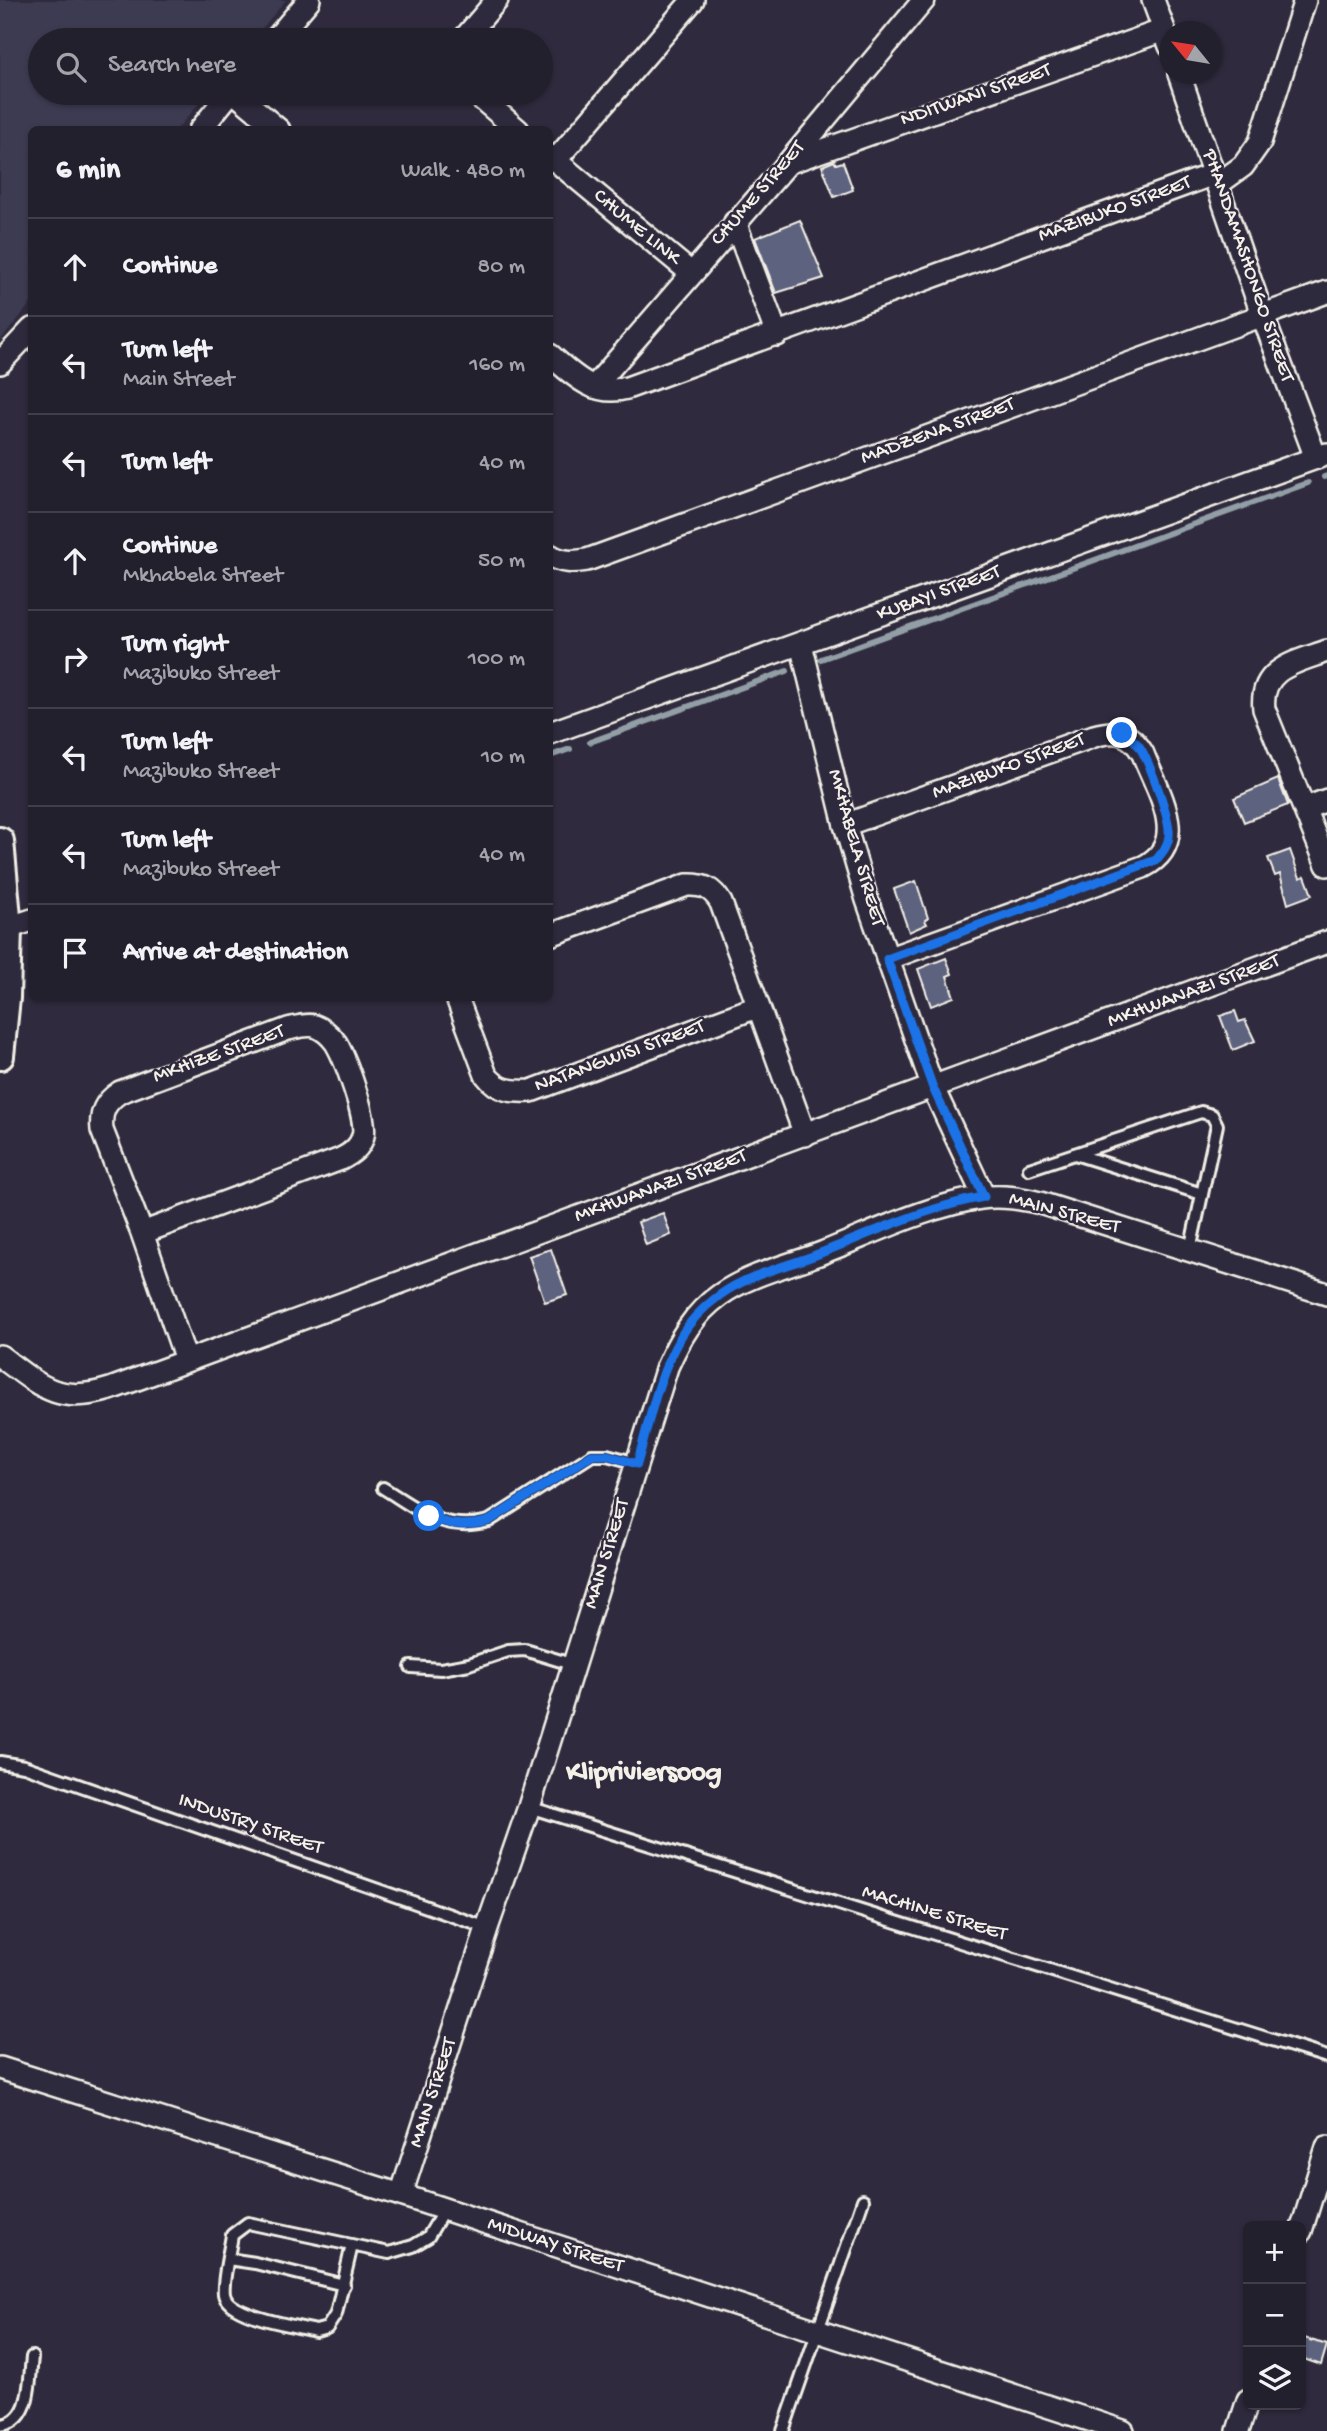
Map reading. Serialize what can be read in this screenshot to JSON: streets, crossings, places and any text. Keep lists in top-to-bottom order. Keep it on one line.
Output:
{"streets":{"street":["NDITWANI STREET","CHUME STREET","MAZIBUKO STREET","CHUME LINK","PHANDAMASHONGO STREET","MADZENA STREET","KUBAYI STREET","MKHABELA STREET","MKHWANAZI STREET","MKHIZE STREET","NATANGWISI STREET","MAIN STREET","MIDWAY STREET"],"lane":["INDUSTRY STREET","MACHINE STREET"]},"crossings":[["NDITWANI STREET","CHUME STREET"],["CHUME STREET","MAZIBUKO STREET"],["CHUME STREET","CHUME LINK"],["MAZIBUKO STREET","PHANDAMASHONGO STREET"],["MAZIBUKO STREET","MKHABELA STREET"],["PHANDAMASHONGO STREET","MADZENA STREET"],["PHANDAMASHONGO STREET","KUBAYI STREET"],["KUBAYI STREET","MKHABELA STREET"],["MKHABELA STREET","MKHWANAZI STREET"],["MKHABELA STREET","MAIN STREET"],["MKHWANAZI STREET","MKHIZE STREET"],["MAIN STREET","INDUSTRY STREET"],["MAIN STREET","MACHINE STREET"],["MAIN STREET","MIDWAY STREET"]],"districts":["Klipriviersoog"],"north":"top left","page":{"search":"Search here","heading":["6 min","Walk · 480 m"],"list":[["Continue","80 m"],["Turn left","Main Street","160 m"],["Turn left","40 m"],["Continue","Mkhabela Street","50 m"],["Turn right","Mazibuko Street","100 m"],["Turn left","Mazibuko Street","10 m"],["Turn left","Mazibuko Street","40 m"],"Arrive at destination"],"map_buttons":["+","−"]}}
